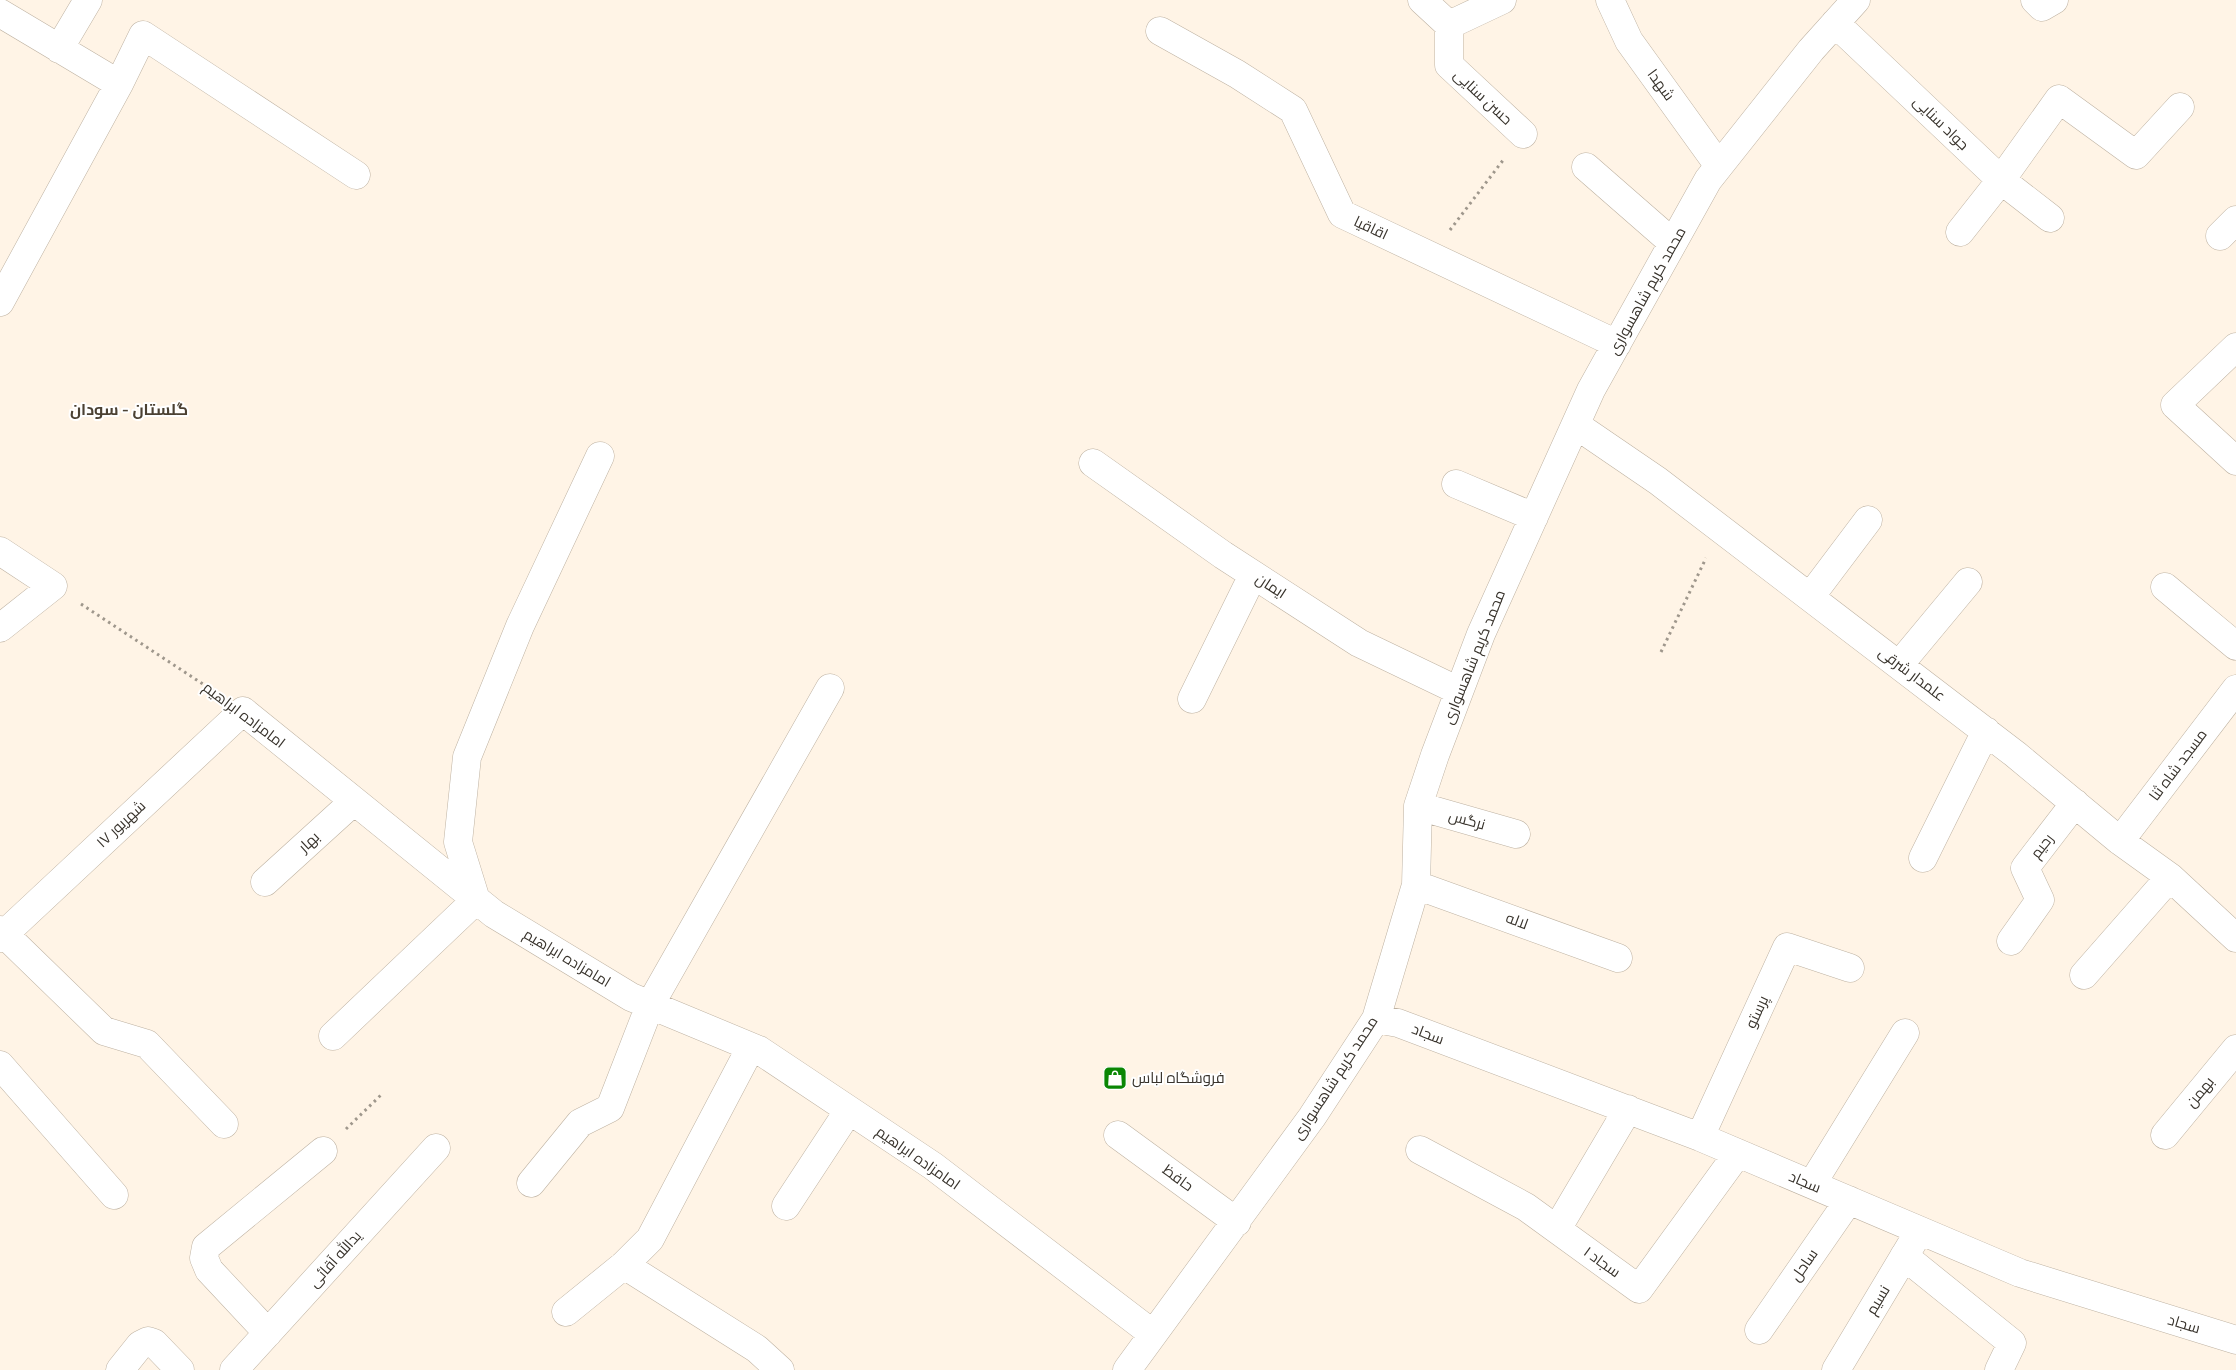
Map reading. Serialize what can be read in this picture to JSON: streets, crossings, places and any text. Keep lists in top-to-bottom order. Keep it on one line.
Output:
{"streets":{"street":["شهدا","حسن سنايی","جواد سنایی","اقاقیا","محمد کریم شاهسواری","ایمان","علمدار شرقی","امامزاده ابراهیم","مسجد شاه ثنا","نرگس","۱۷ شهریور","بهار","رحیم","لاله","پرستو","سجاد","بهمن","حافظ","یدالله آقائی","سجاد ۱","ساحل","نسیم"]},"crossings":[["شهدا","محمد کریم شاهسواری"],["جواد سنایی","محمد کریم شاهسواری"],["اقاقیا","محمد کریم شاهسواری"],["محمد کریم شاهسواری","ایمان"],["محمد کریم شاهسواری","علمدار شرقی"],["محمد کریم شاهسواری","امامزاده ابراهیم"],["محمد کریم شاهسواری","نرگس"],["محمد کریم شاهسواری","لاله"],["محمد کریم شاهسواری","سجاد"],["محمد کریم شاهسواری","حافظ"],["علمدار شرقی","مسجد شاه ثنا"],["علمدار شرقی","رحیم"],["امامزاده ابراهیم","۱۷ شهریور"],["امامزاده ابراهیم","بهار"],["پرستو","سجاد"],["سجاد","سجاد ۱"],["سجاد","ساحل"],["سجاد","نسیم"]],"districts":["گلستان - سودان"],"places":{"shop":["فروشگاه لباس"]}}
